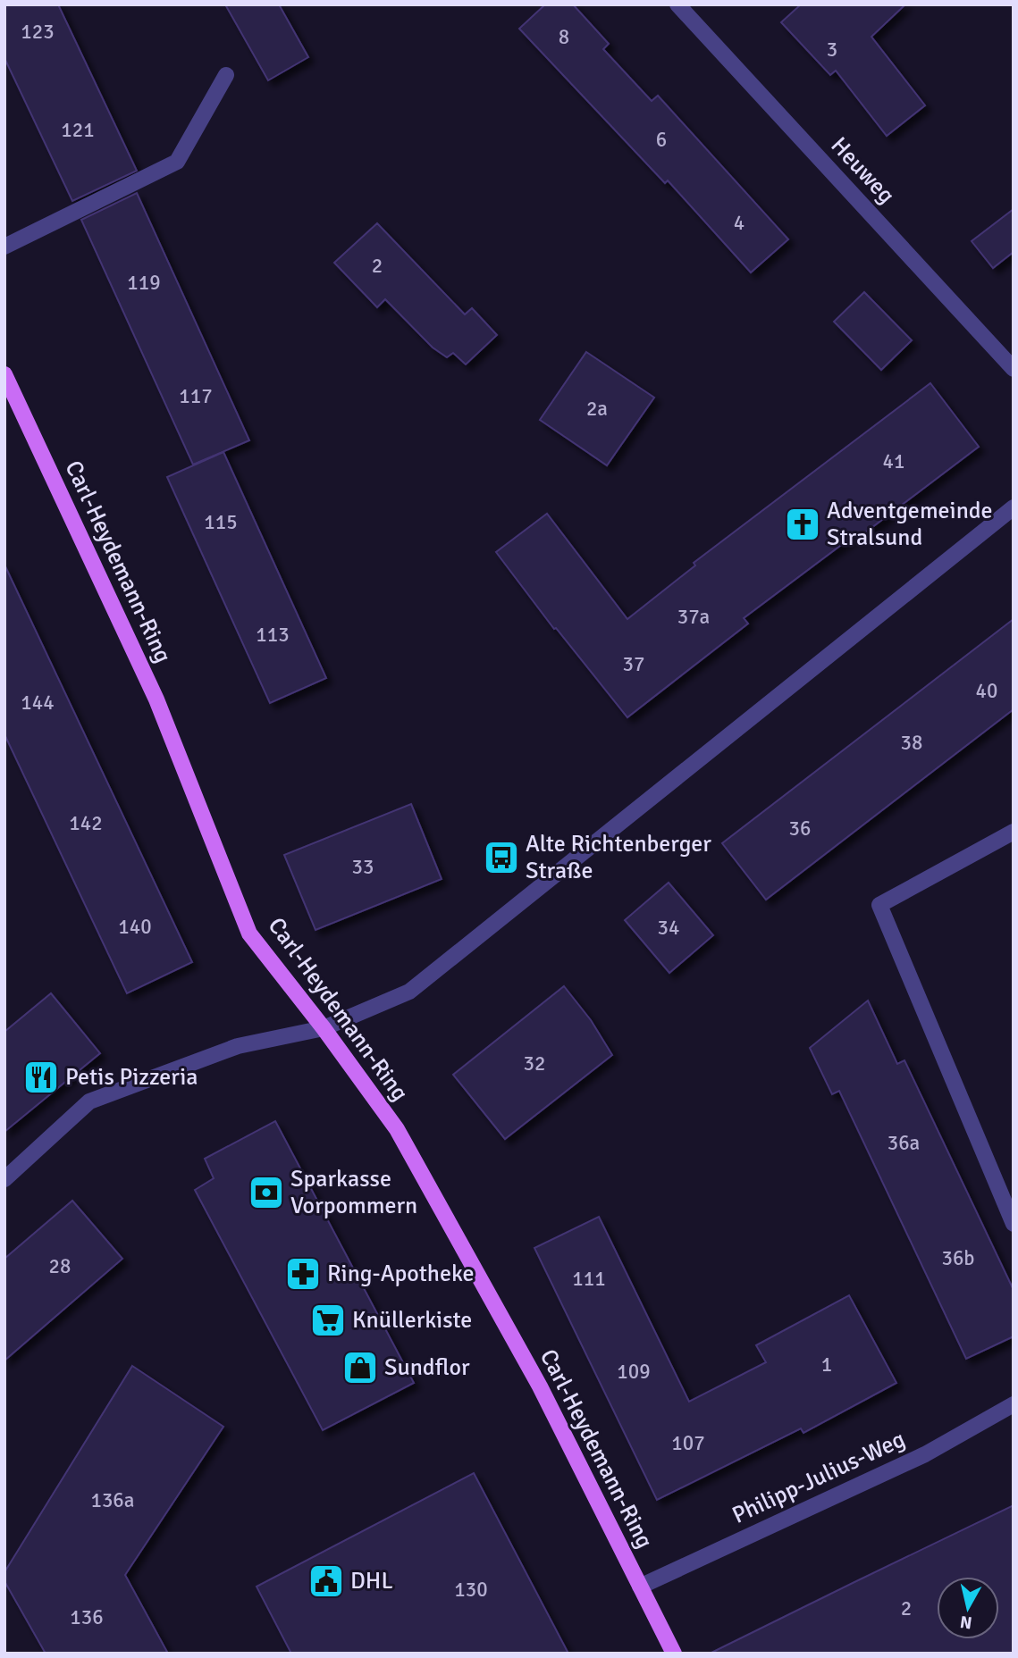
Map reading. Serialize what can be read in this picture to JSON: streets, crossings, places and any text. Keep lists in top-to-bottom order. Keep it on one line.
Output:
{"streets":{"main road":["Carl-Heydemann-Ring"],"street":["Heuweg","Philipp-Julius-Weg"]},"crossings":[["Carl-Heydemann-Ring","Philipp-Julius-Weg"]],"places":{"church":["Adventgemeinde Stralsund"],"bus stop":["Alte Richtenberger Straße"],"restaurant":["Petis Pizzeria"],"bank":["Sparkasse Vorpommern"],"pharmacy":["Ring-Apotheke"],"supermarket":["Knüllerkiste"],"shop":["Sundflor"],"public building":["DHL"]},"house_numbers":["123","8","3","121","6","4","2","119","117","2a","41","115","37a","113","37","40","144","38","142","36","33","140","34","32","36a","36b","28","111","1","109","107","136a","130","2","136"],"north":"bottom"}
